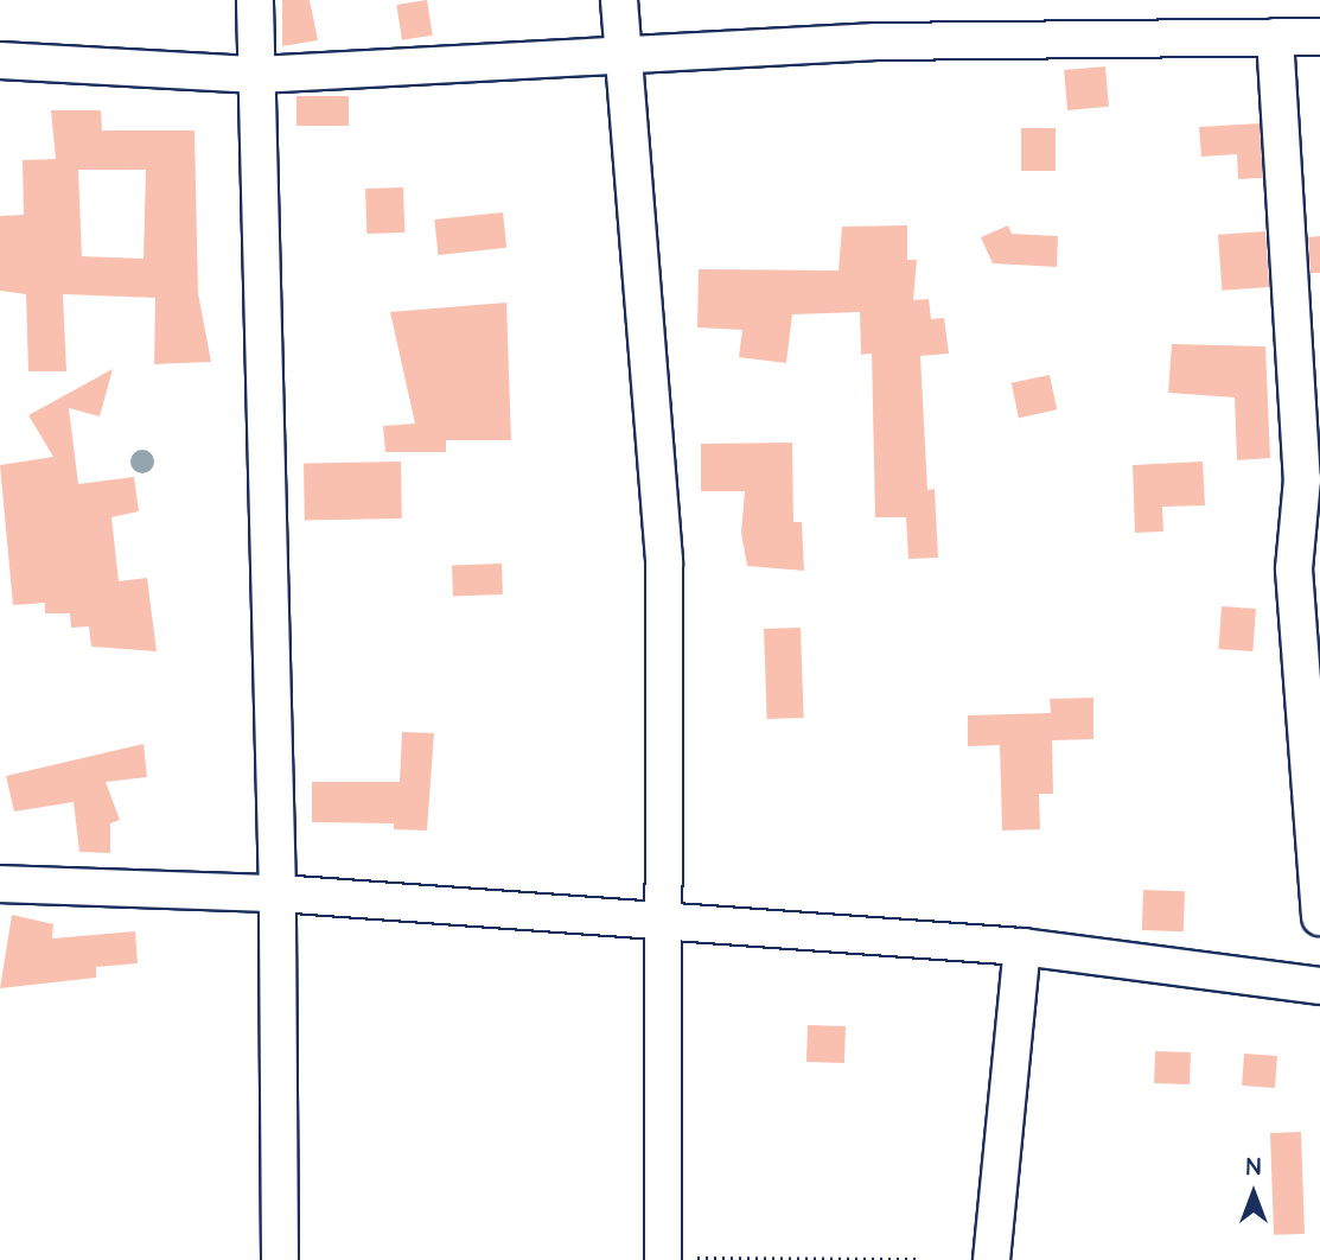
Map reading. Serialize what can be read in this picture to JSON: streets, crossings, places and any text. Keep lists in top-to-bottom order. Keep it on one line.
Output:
{"north":"top"}
